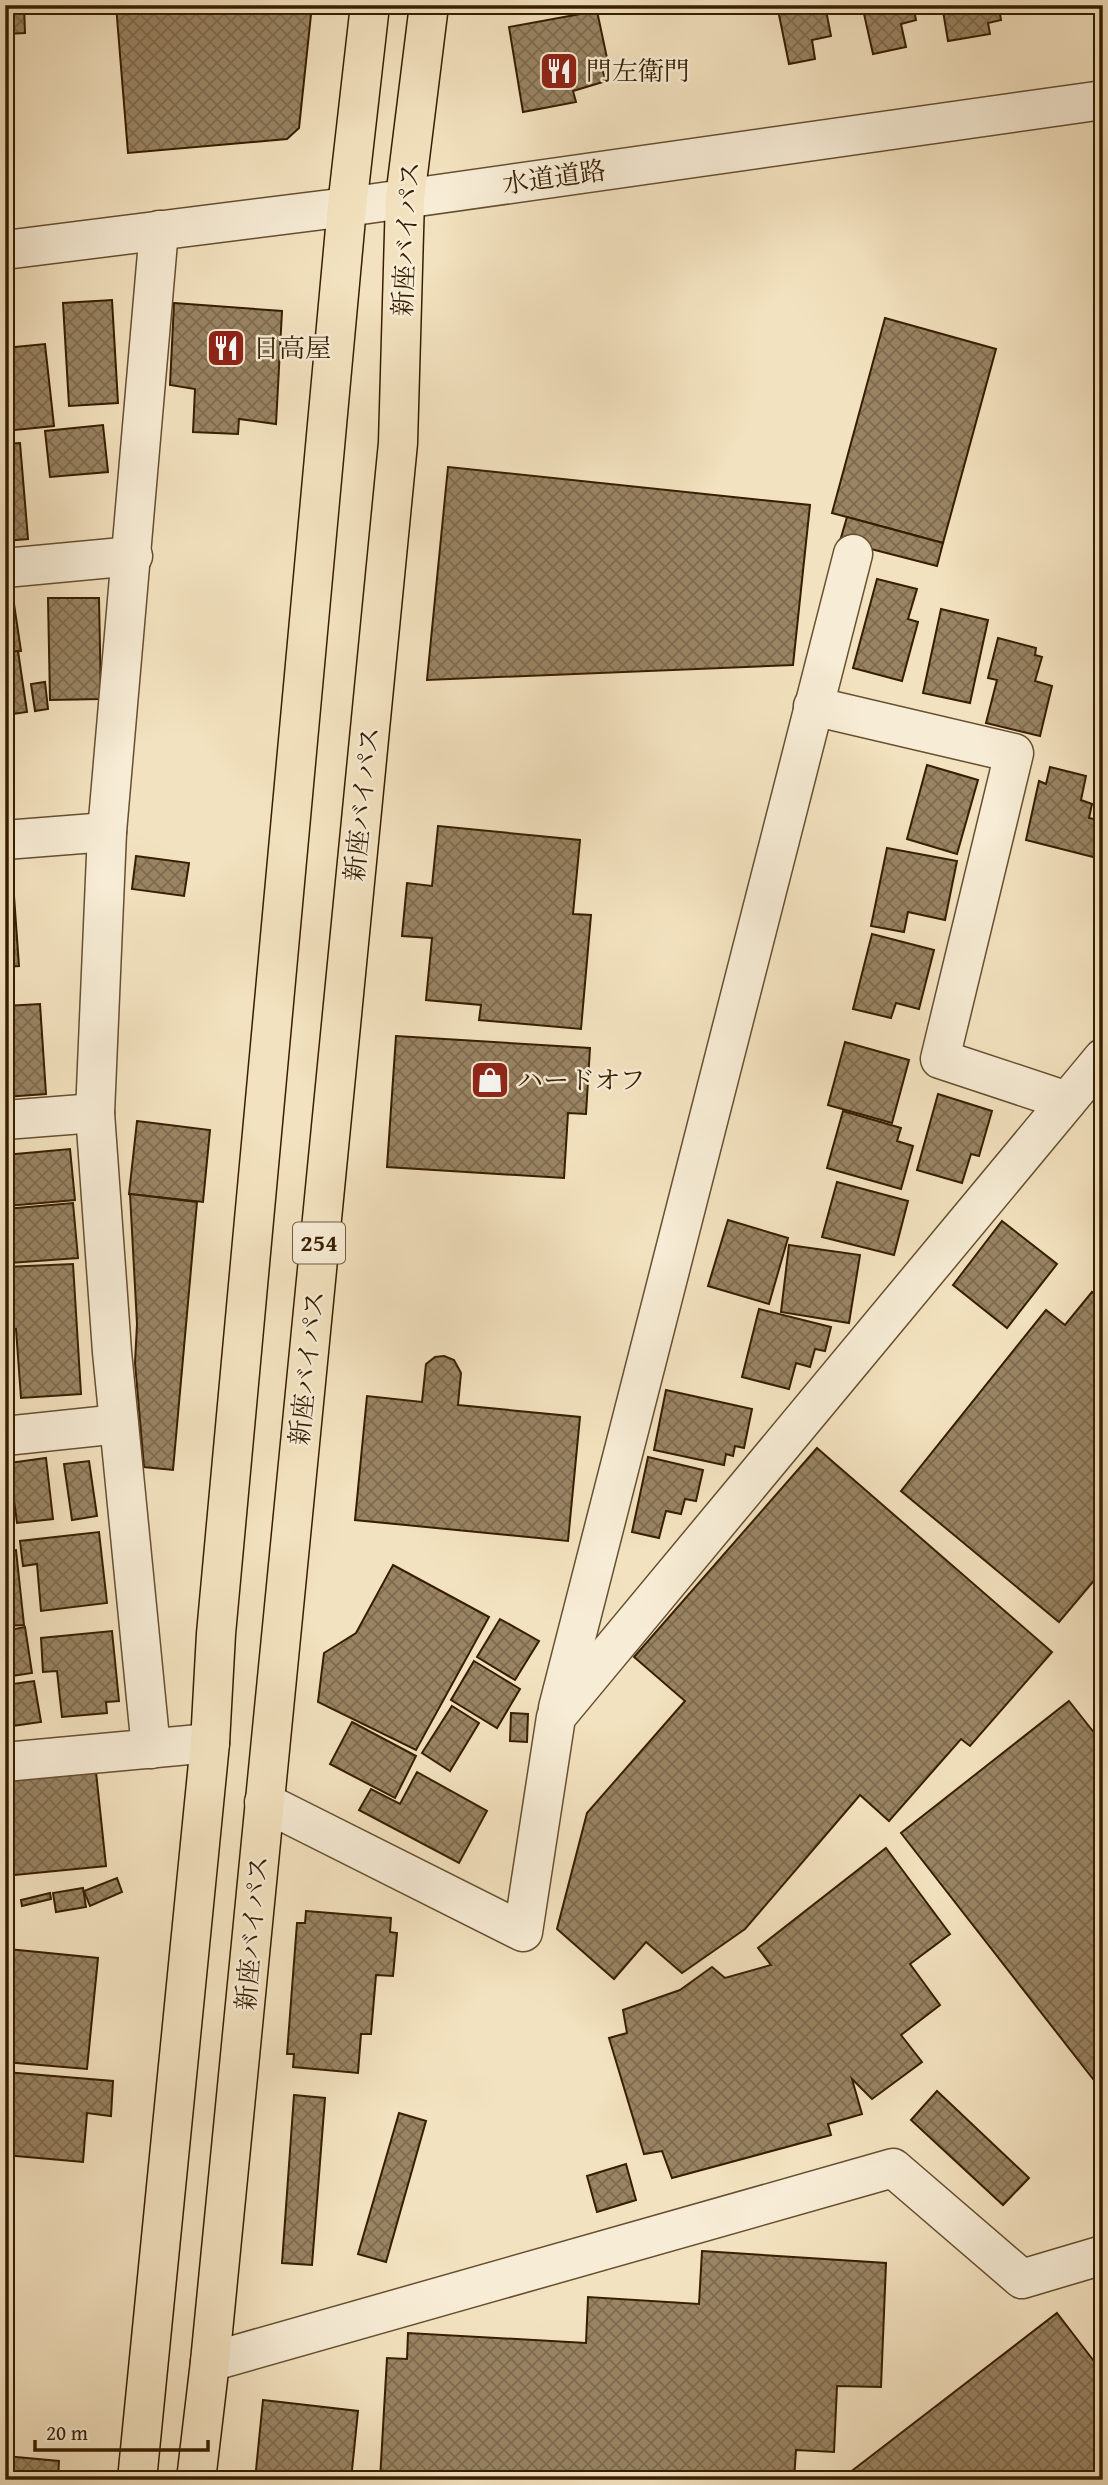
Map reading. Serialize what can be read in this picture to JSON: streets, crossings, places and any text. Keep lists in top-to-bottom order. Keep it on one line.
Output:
{"streets":{"highway":["新座バイパス","254"],"street":["水道道路"]},"crossings":[["水道道路","新座バイパス"],["水道道路","254"]],"places":{"restaurant":["門左衛門","日高屋"],"shop":["ハードオフ"]},"scale_bar":"20 m"}
